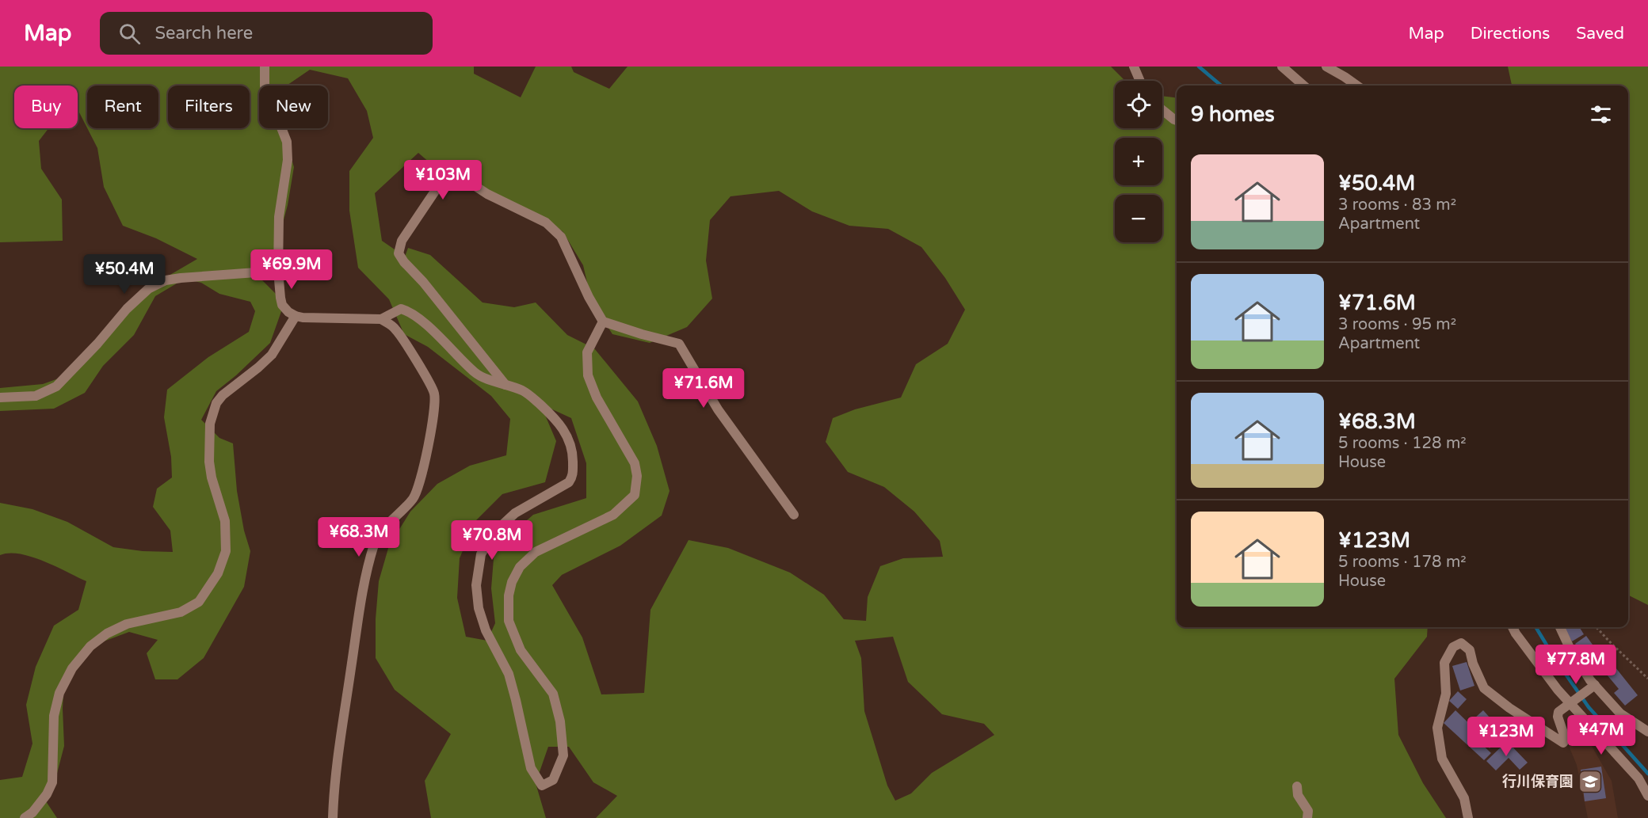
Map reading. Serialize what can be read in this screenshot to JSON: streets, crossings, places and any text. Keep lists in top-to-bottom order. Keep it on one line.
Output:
{"places":{"school or university":["行川保育園"]},"page":{"header":"Map","search":"Search here","nav":["Map","Directions","Saved"],"map_buttons":["+","−"],"chip":["Buy","Rent","Filters","New"],"heading":"9 homes","list":[{"name":"¥50.4M","note":"3 rooms · 83 m² · Apartment"},{"name":"¥71.6M","note":"3 rooms · 95 m² · Apartment"},{"name":"¥68.3M","note":"5 rooms · 128 m² · House"},{"name":"¥123M","note":"5 rooms · 178 m² · House"}],"price":["¥103M","¥69.9M","¥50.4M","¥71.6M","¥68.3M","¥70.8M","¥77.8M","¥47M","¥123M"]}}
